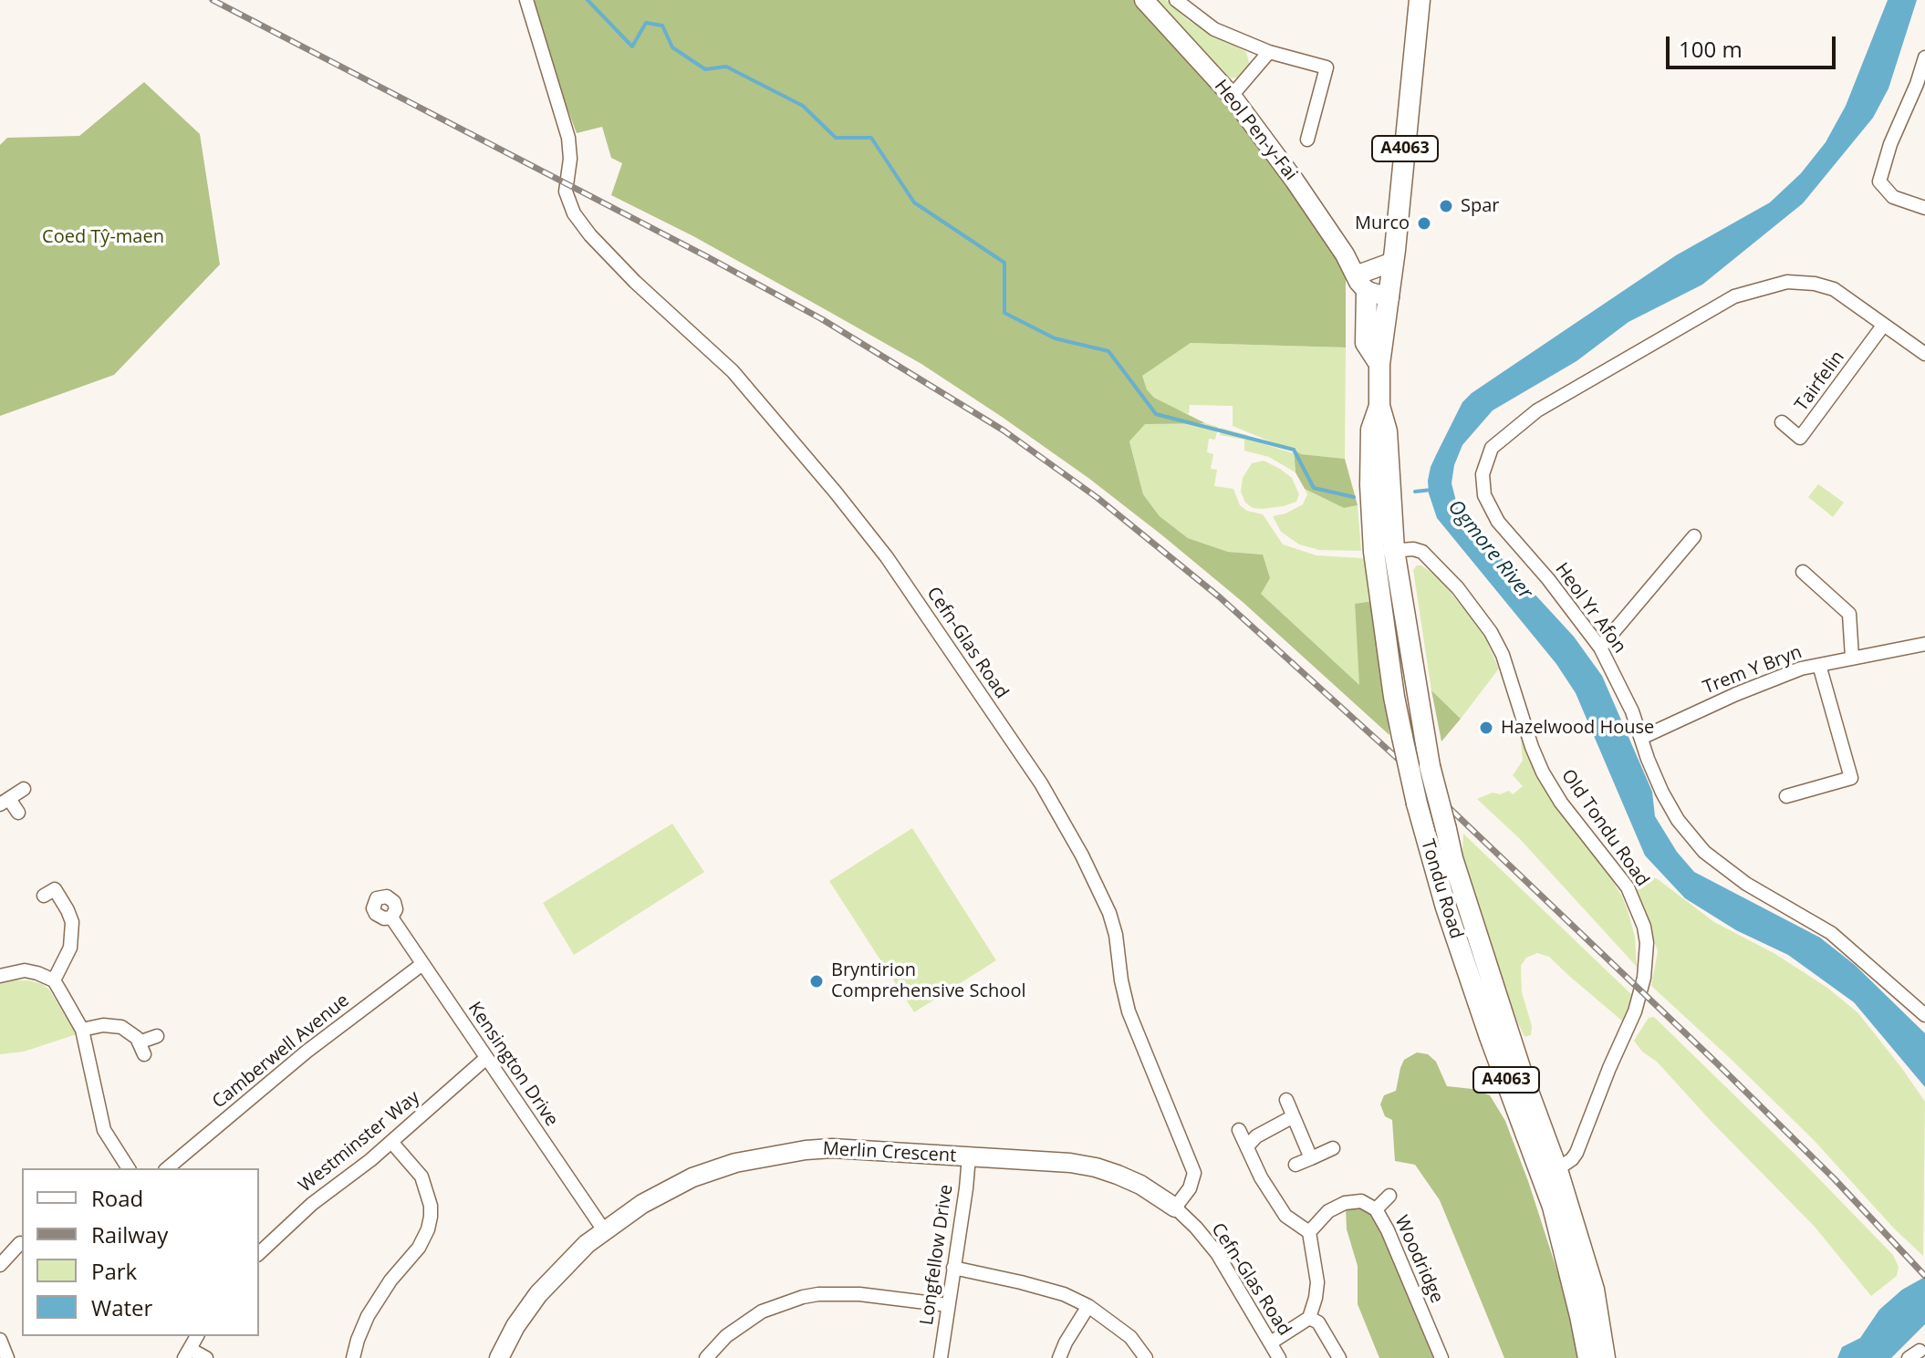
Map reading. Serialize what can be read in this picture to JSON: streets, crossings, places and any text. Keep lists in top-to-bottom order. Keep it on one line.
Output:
{"streets":{"main road":["A4063","Tondu Road"],"street":["Heol Pen-y-Fai","Tairfelin","Heol Yr Afon","Cefn-Glas Road","Trem Y Bryn","Old Tondu Road","Camberwell Avenue","Kensington Drive","Westminster Way","Merlin Crescent","Longfellow Drive","Woodridge"]},"crossings":[["Heol Pen-y-Fai","A4063"],["Heol Pen-y-Fai","Tondu Road"],["A4063","Tondu Road"],["Tairfelin","Heol Yr Afon"],["Heol Yr Afon","Trem Y Bryn"],["Cefn-Glas Road","Merlin Crescent"],["Old Tondu Road","Tondu Road"],["Camberwell Avenue","Kensington Drive"],["Kensington Drive","Westminster Way"],["Kensington Drive","Merlin Crescent"],["Merlin Crescent","Longfellow Drive"]],"water":["Ogmore River"],"parks":["Coed Tŷ-maen"],"places":["Spar","Murco","Hazelwood House","Bryntirion Comprehensive School"],"legend":["Road","Railway","Park","Water"],"scale_bar":"100 m"}
